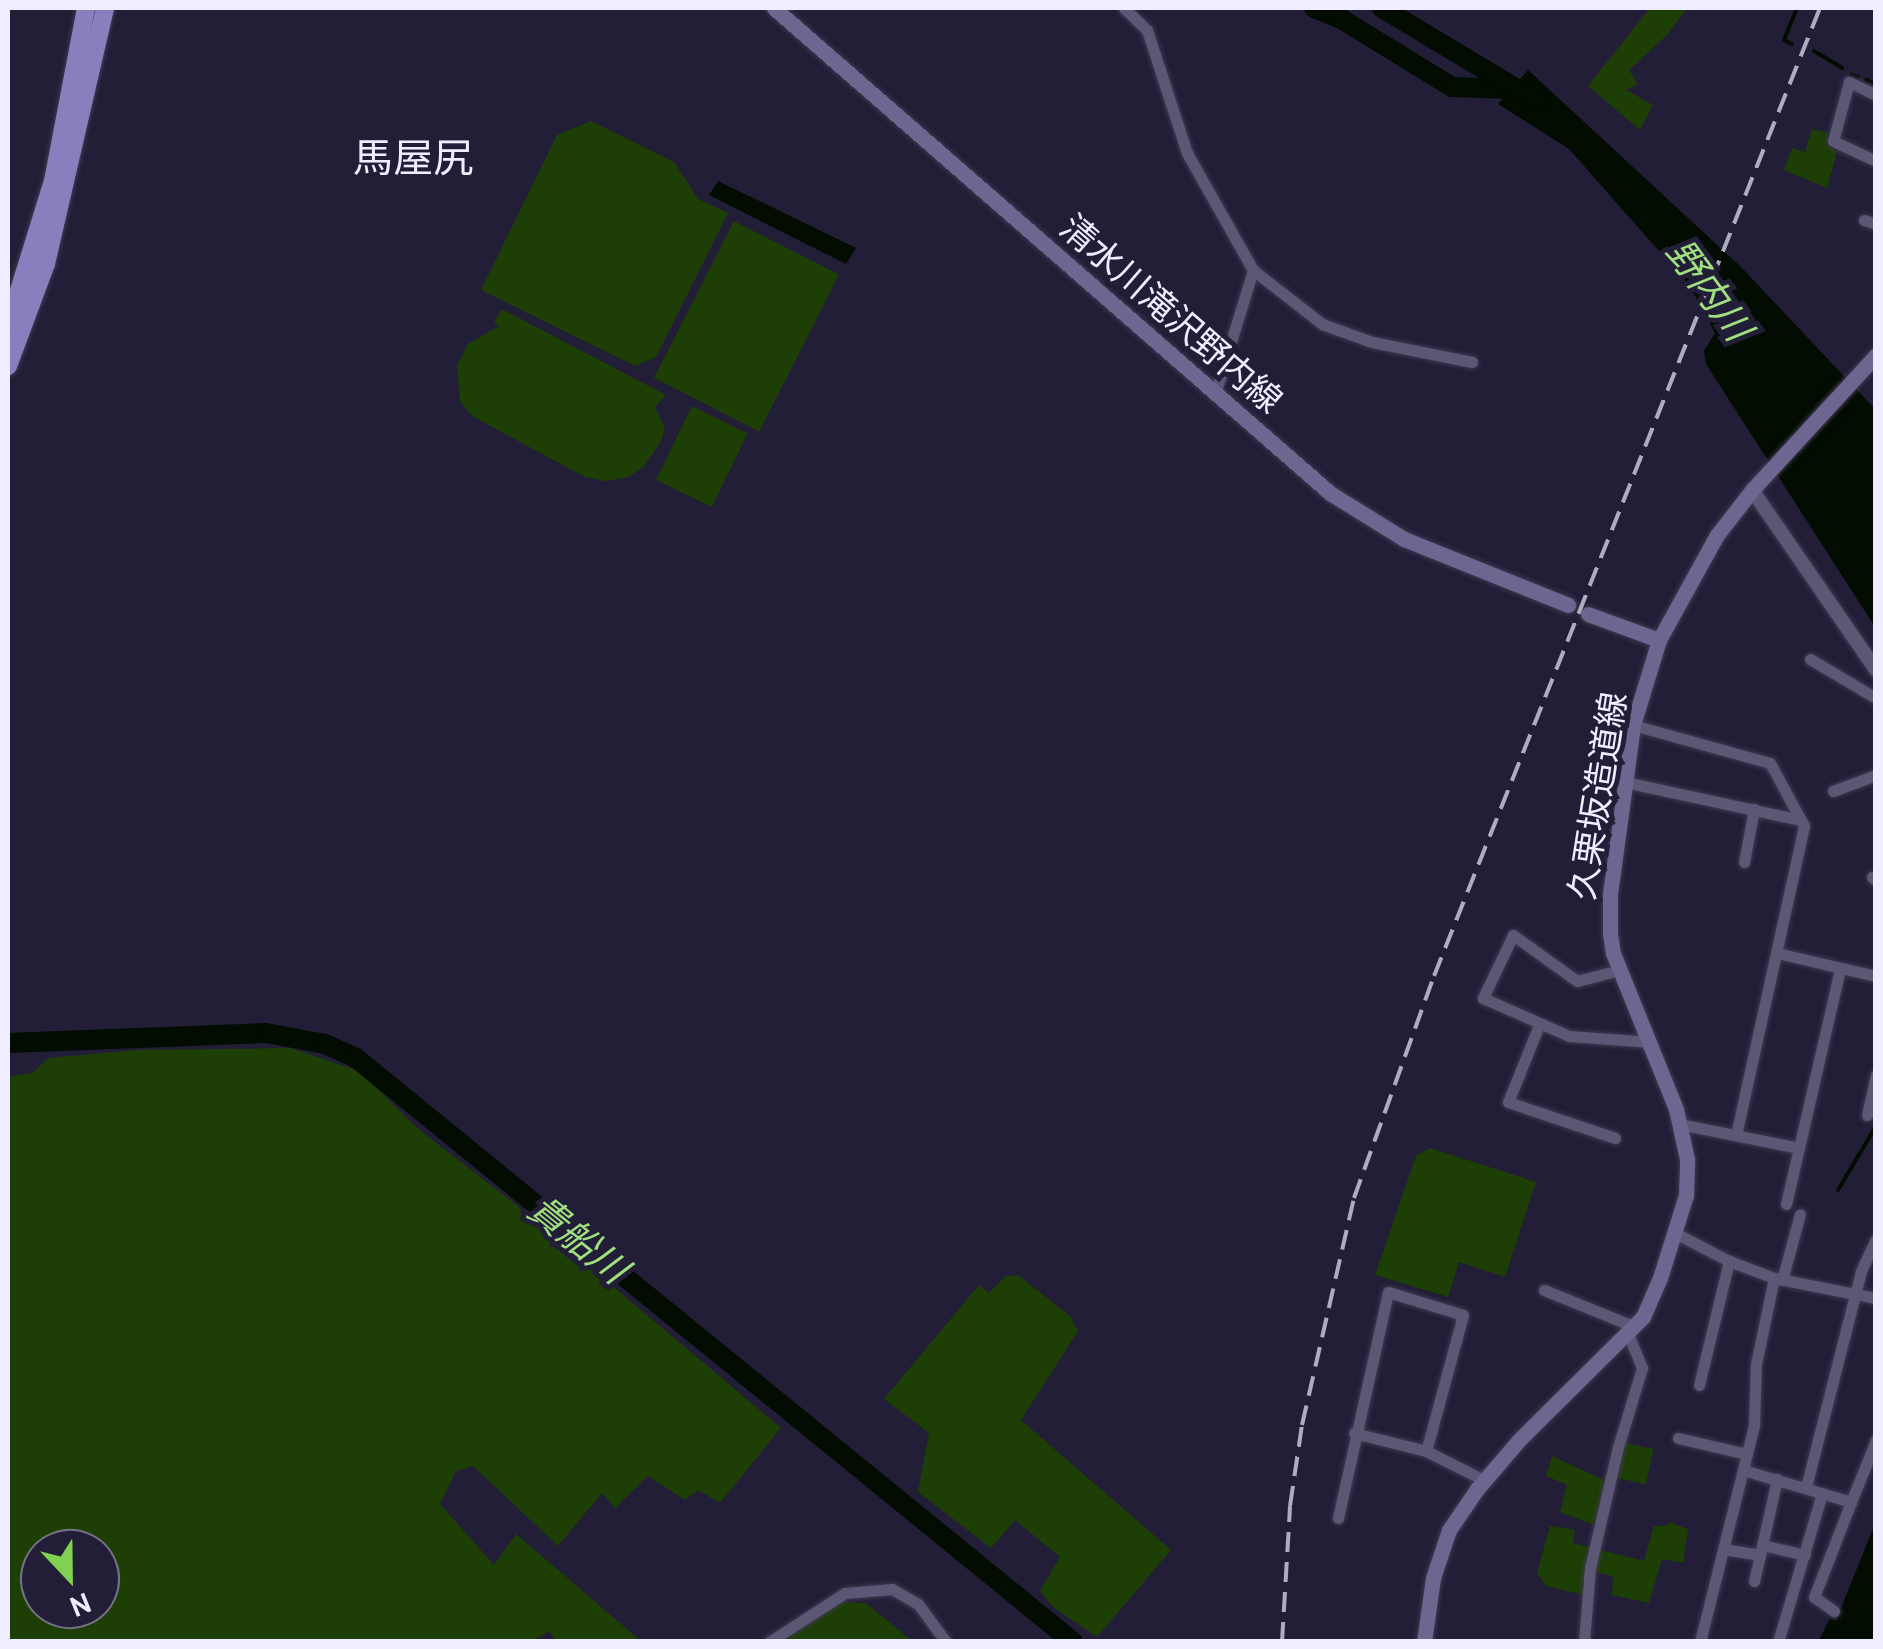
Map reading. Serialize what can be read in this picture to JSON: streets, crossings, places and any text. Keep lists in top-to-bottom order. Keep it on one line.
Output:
{"streets":{"main road":["清水川滝沢野内線","久栗坂造道線"]},"districts":["馬屋尻"],"water":["野内川","貴船川"],"north":"bottom"}
